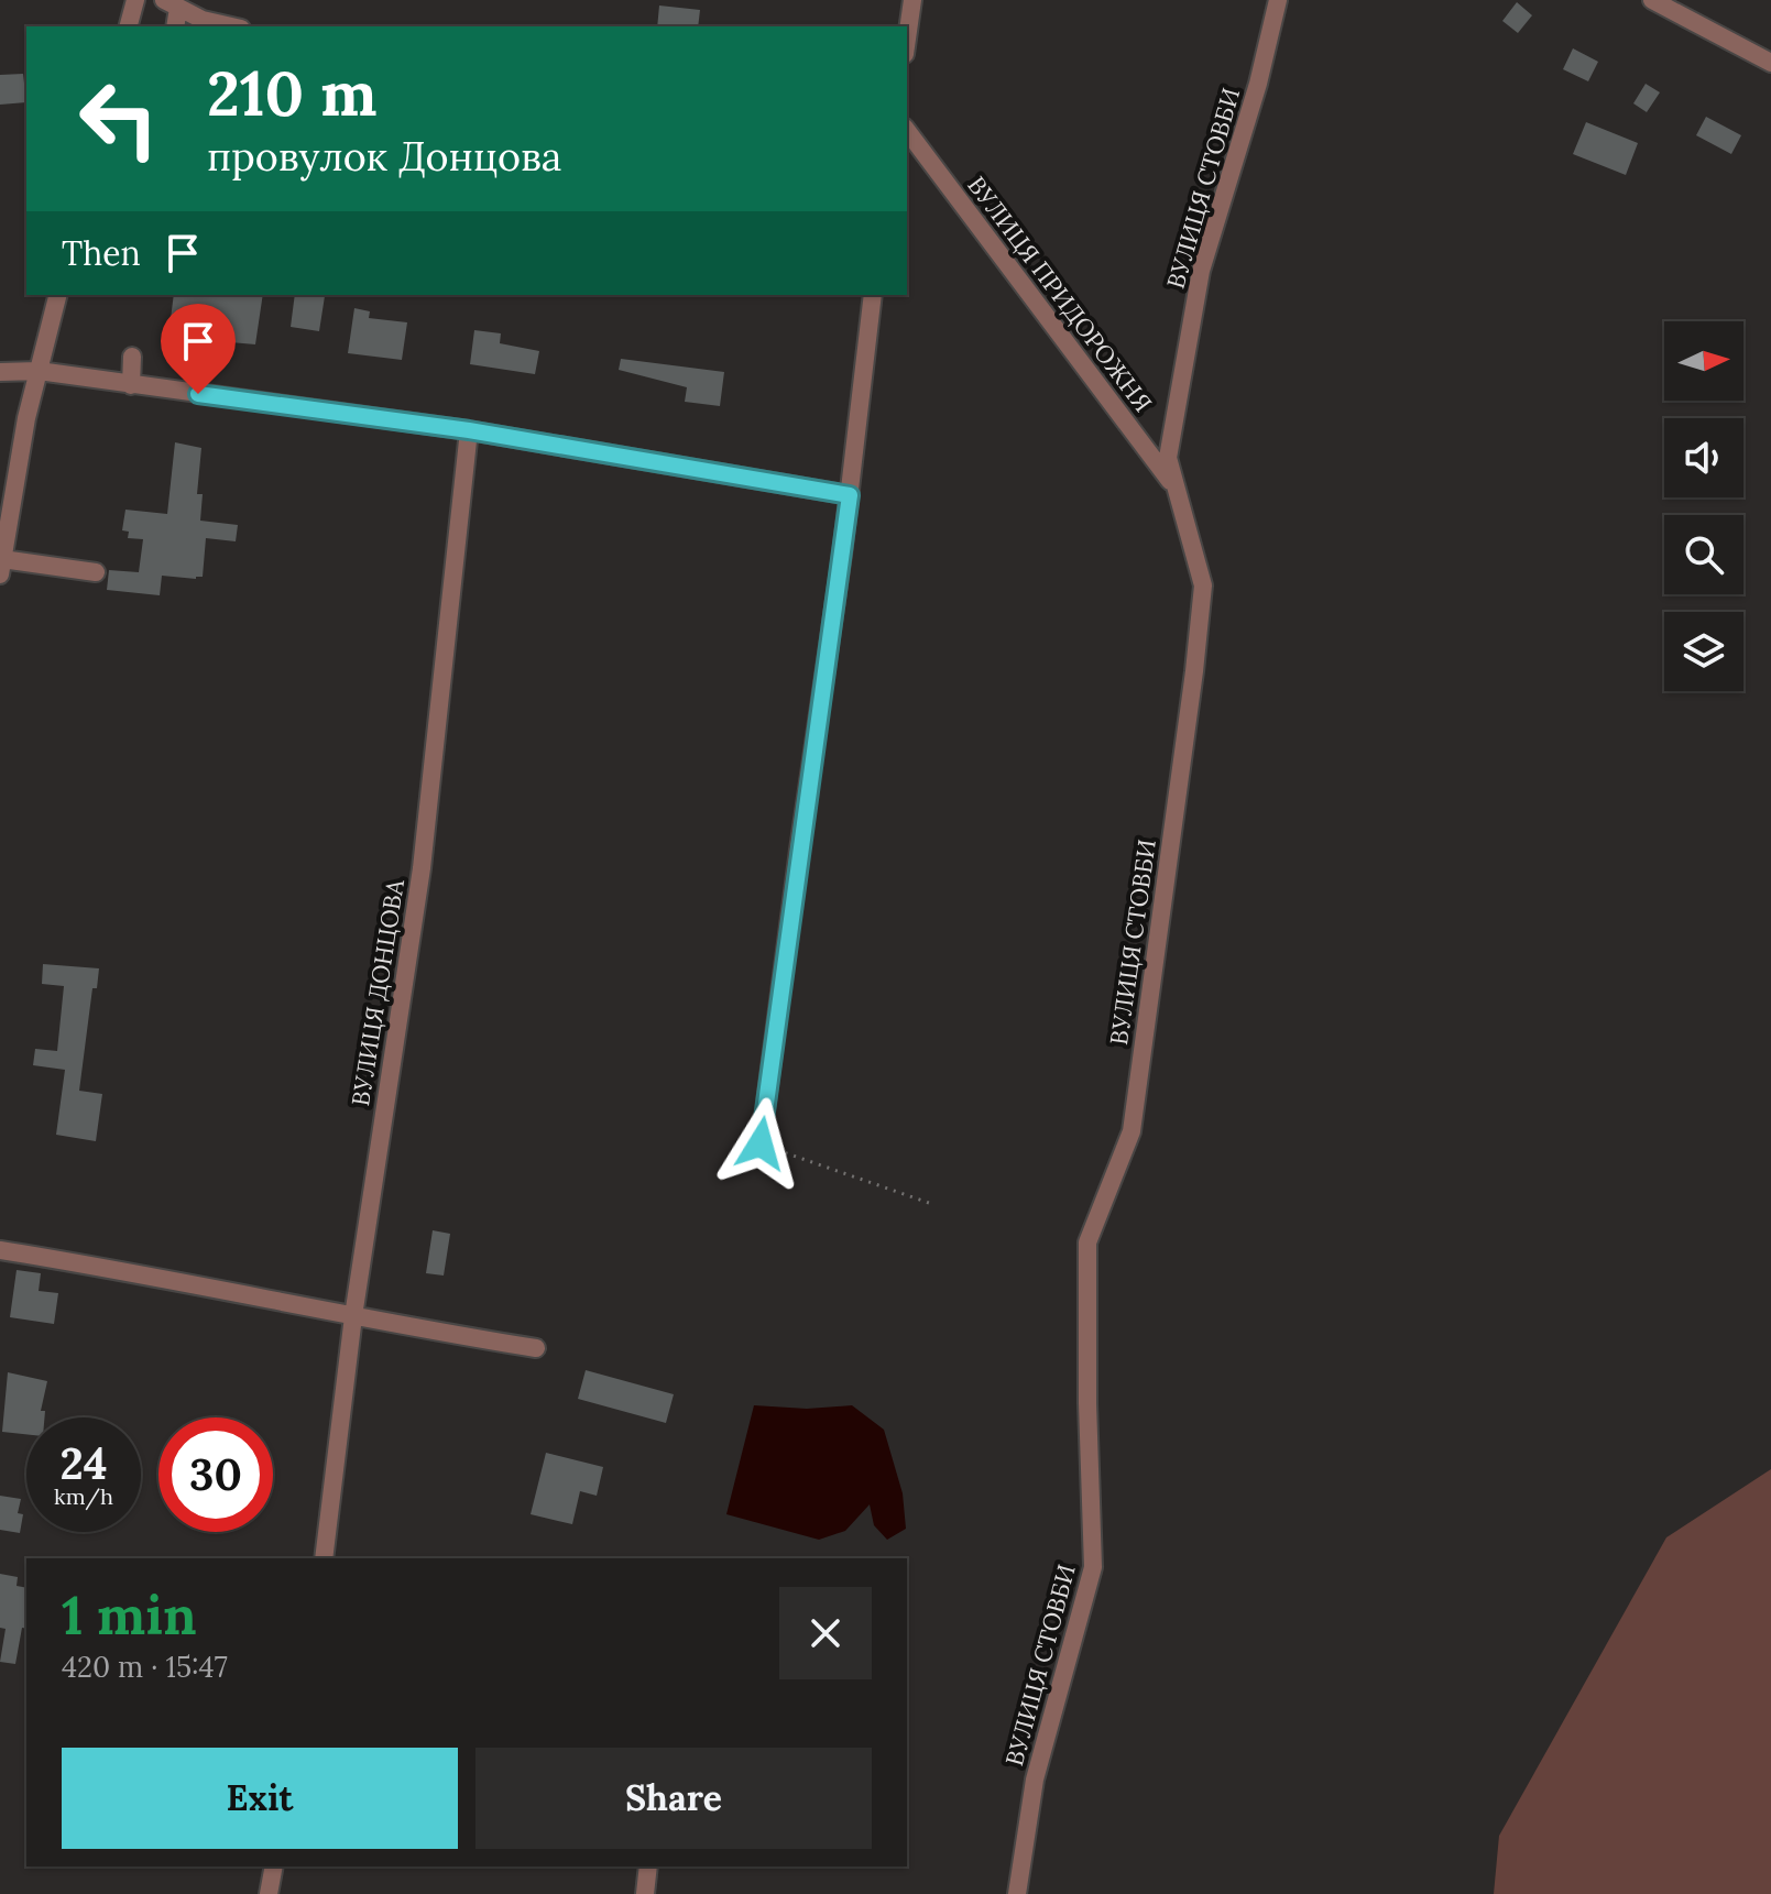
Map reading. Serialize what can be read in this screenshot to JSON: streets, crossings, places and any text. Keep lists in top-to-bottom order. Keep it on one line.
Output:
{"streets":{"street":["ВУЛИЦЯ СТОВБИ","ВУЛИЦЯ ПРИДОРОЖНЯ","ВУЛИЦЯ ДОНЦОВА"]},"crossings":[["ВУЛИЦЯ СТОВБИ","ВУЛИЦЯ ПРИДОРОЖНЯ"]],"north":"right","page":{"turn":["210 m","провулок Донцова"],"then":"Then","speed":"24 km/h","limit":"30","heading":["1 min","420 m · 15:47"],"buttons":["Exit","Share"]}}
